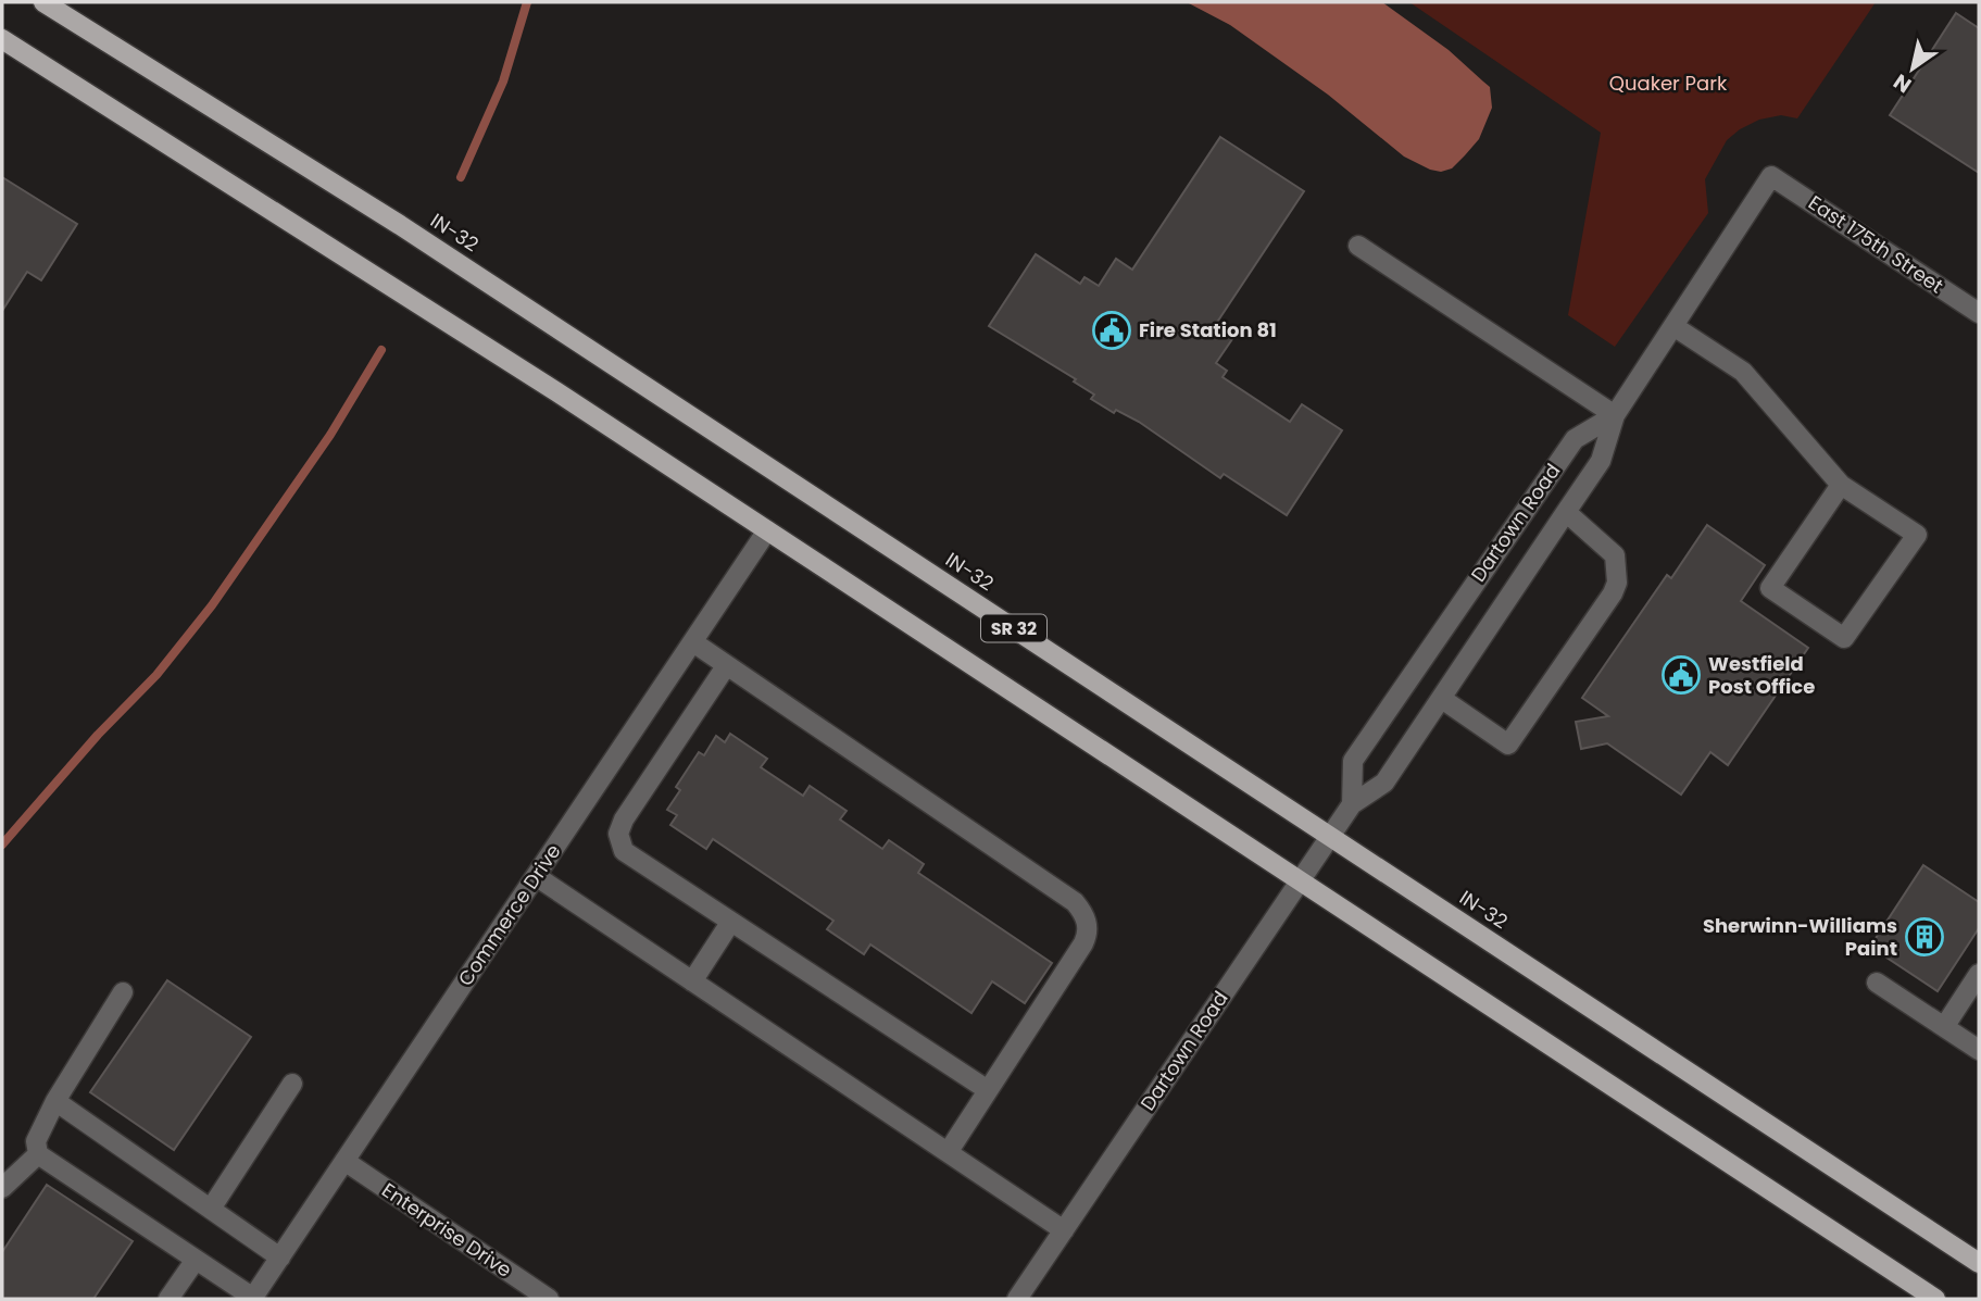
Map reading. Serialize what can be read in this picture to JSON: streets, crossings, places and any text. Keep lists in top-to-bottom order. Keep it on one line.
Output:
{"streets":{"main road":["IN-32","SR 32"],"street":["East 175th Street","Dartown Road","Commerce Drive","Enterprise Drive"]},"crossings":[["IN-32","Dartown Road"],["East 175th Street","Dartown Road"],["Dartown Road","SR 32"],["SR 32","Commerce Drive"],["Commerce Drive","Enterprise Drive"]],"parks":["Quaker Park"],"places":{"public building":["Fire Station 81","Westfield Post Office"],"building":["Sherwinn-Williams Paint"]},"north":"bottom left"}
